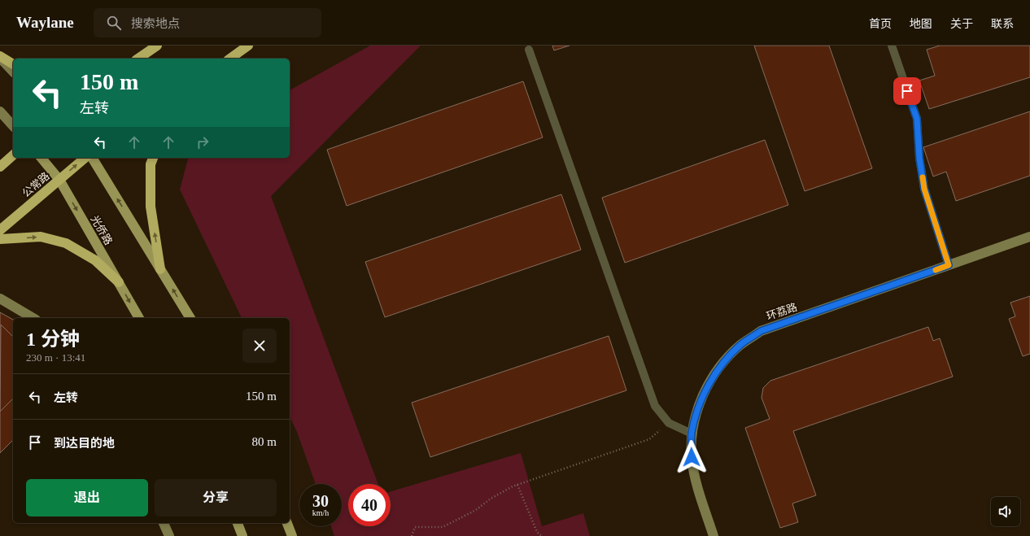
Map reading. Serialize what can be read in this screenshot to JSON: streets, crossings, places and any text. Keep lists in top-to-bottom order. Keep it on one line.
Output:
{"streets":{"highway":["公常路"],"main road":["光侨路"],"street":["环荔路"]},"crossings":[["公常路","光侨路"]],"page":{"header":"Waylane","search":"搜索地点","nav":["首页","地图","关于","联系"],"turn":["150 m","左转"],"heading":["1 分钟","230 m · 13:41"],"list":[{"name":"左转","value":"150 m"},{"name":"到达目的地","value":"80 m"}],"buttons":["退出","分享"],"speed":"30 km/h","limit":"40"}}
